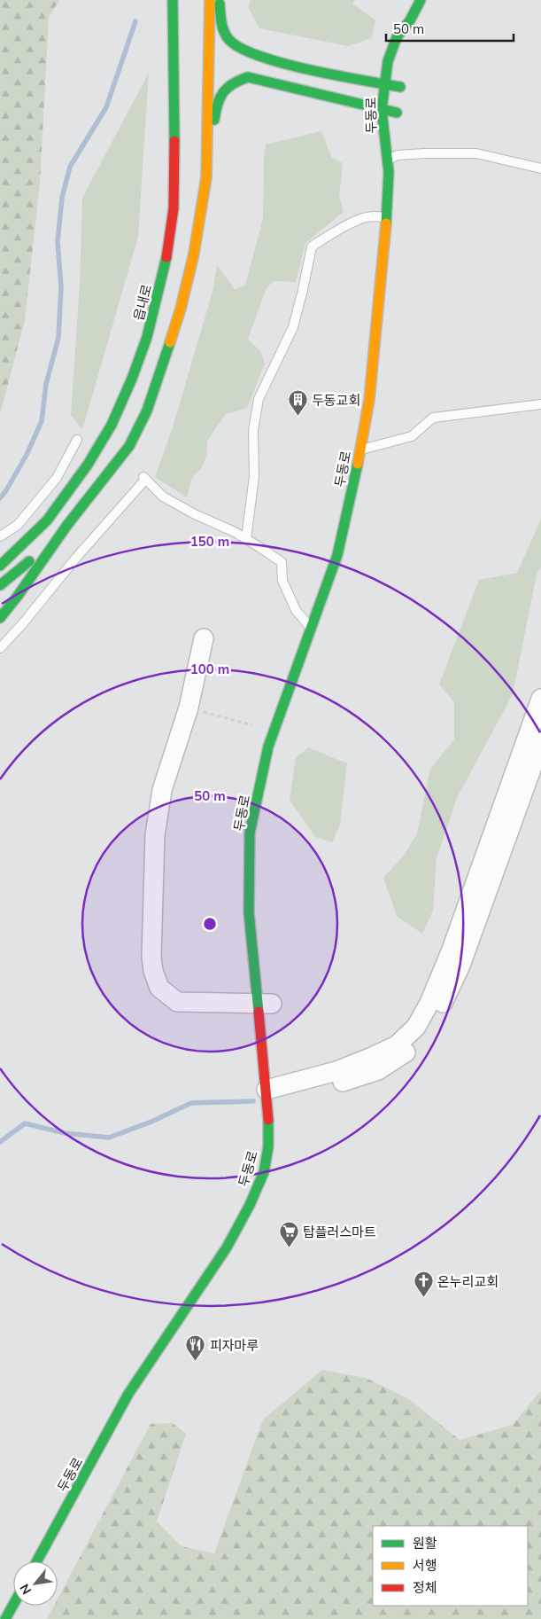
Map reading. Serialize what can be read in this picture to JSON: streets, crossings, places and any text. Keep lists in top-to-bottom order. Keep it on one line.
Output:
{"streets":{"street":["두동로","읍내로"]},"places":{"building":["두동교회"],"supermarket":["탑플러스마트"],"church":["온누리교회"],"restaurant":["피자마루"]},"legend":["원활","서행","정체"],"scale_bar":"50 m","north":"bottom left","rings":["150 m","100 m","50 m"]}
